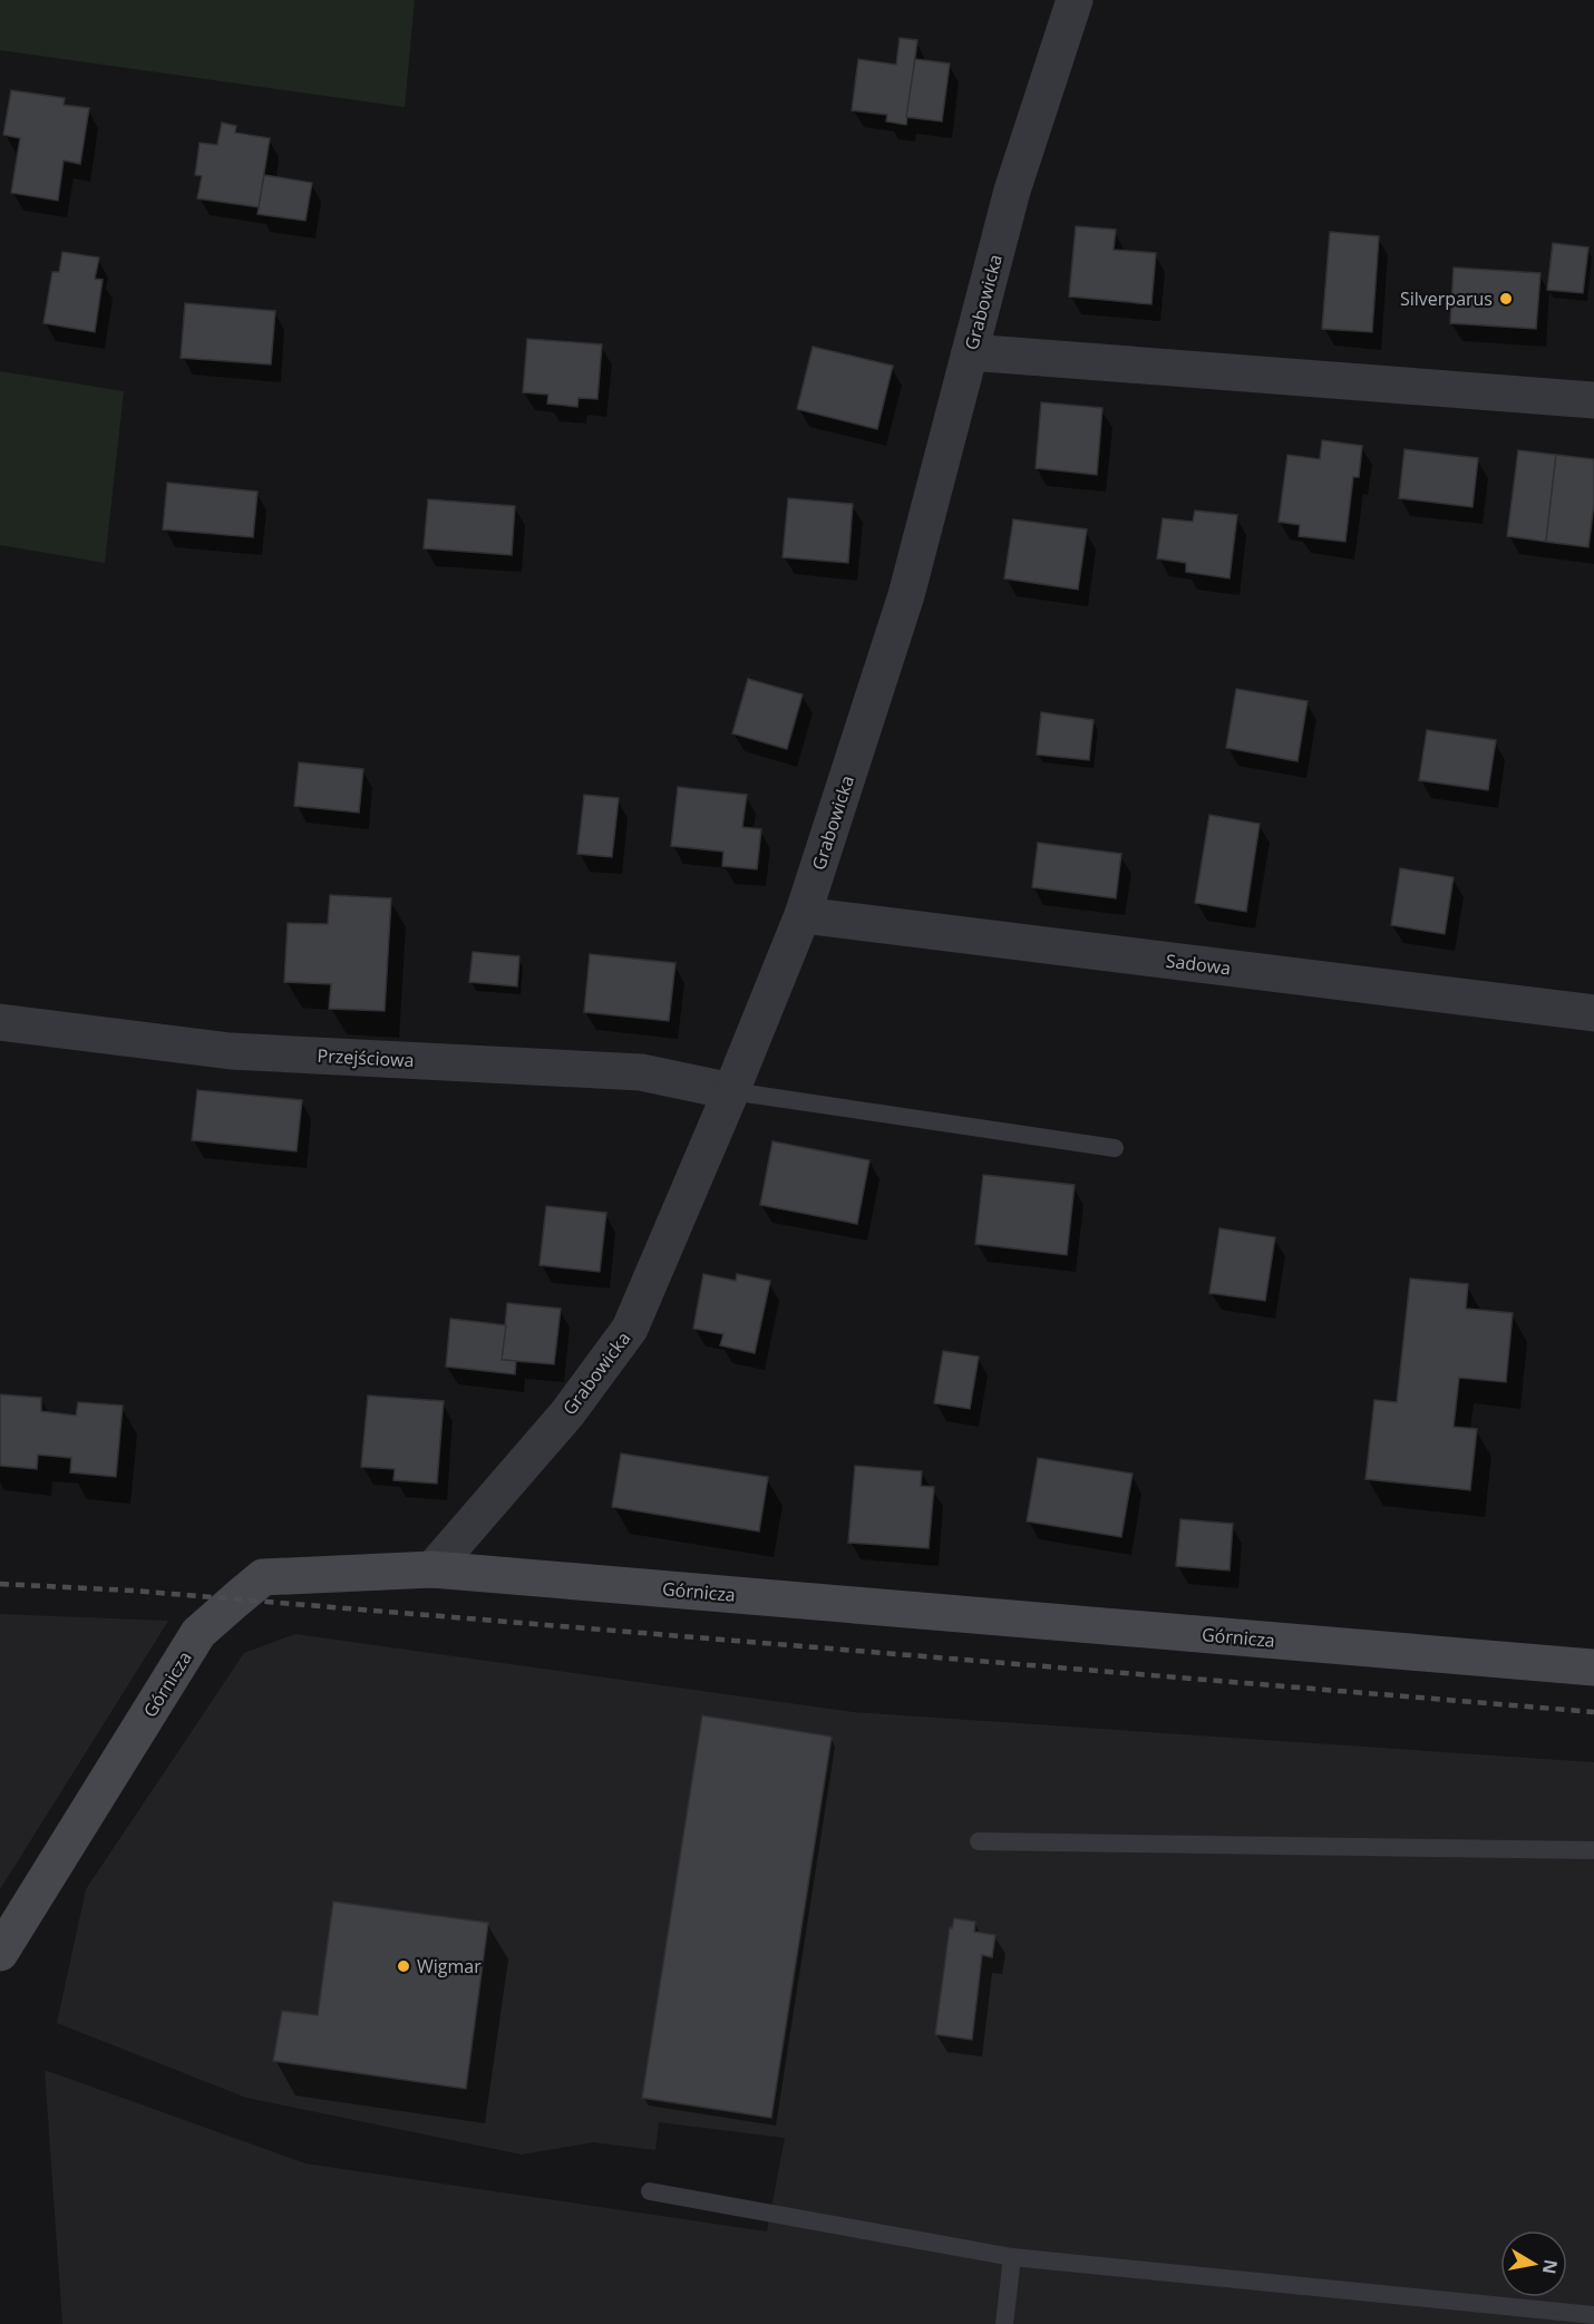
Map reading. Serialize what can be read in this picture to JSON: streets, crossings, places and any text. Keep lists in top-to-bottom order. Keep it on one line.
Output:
{"streets":{"street":["Grabowicka","Sadowa","Przejściowa","Górnicza"]},"crossings":[["Grabowicka","Sadowa"],["Grabowicka","Przejściowa"],["Grabowicka","Górnicza"]],"places":["Silverparus","Wigmar"],"north":"right"}
